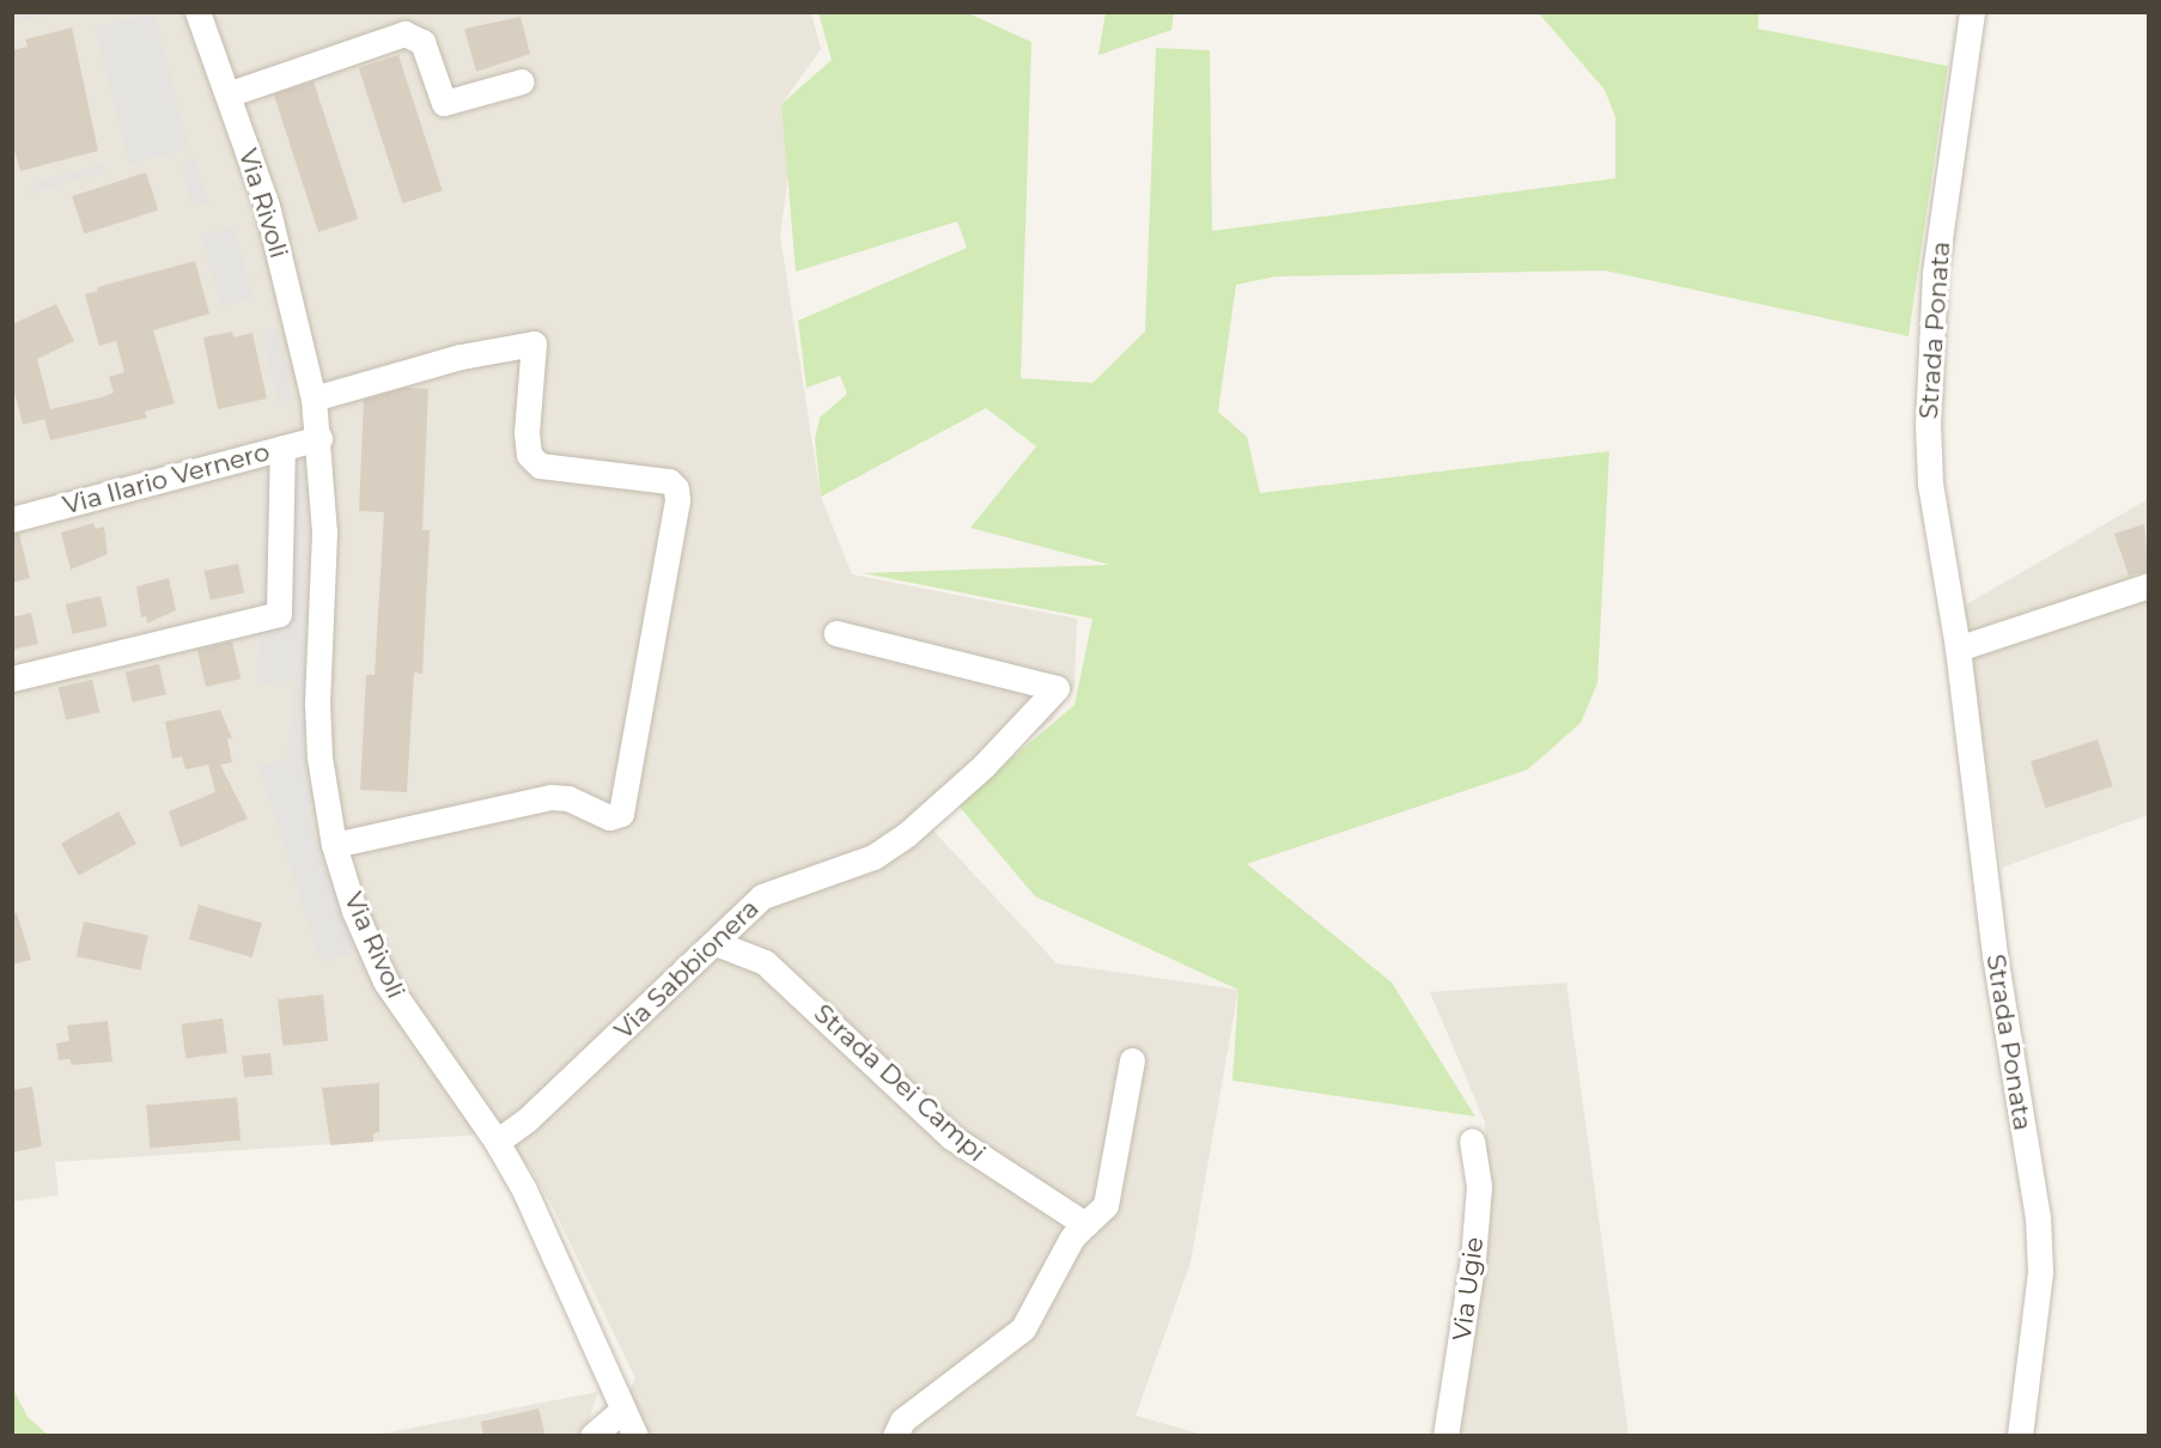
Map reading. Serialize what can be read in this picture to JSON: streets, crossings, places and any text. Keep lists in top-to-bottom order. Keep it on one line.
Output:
{"streets":{"street":["Via Rivoli","Strada Ponata","Via Ilario Vernero","Via Sabbionera","Strada Dei Campi","Via Ugie"]},"crossings":[["Via Rivoli","Via Ilario Vernero"],["Via Rivoli","Via Sabbionera"],["Via Sabbionera","Strada Dei Campi"]]}
